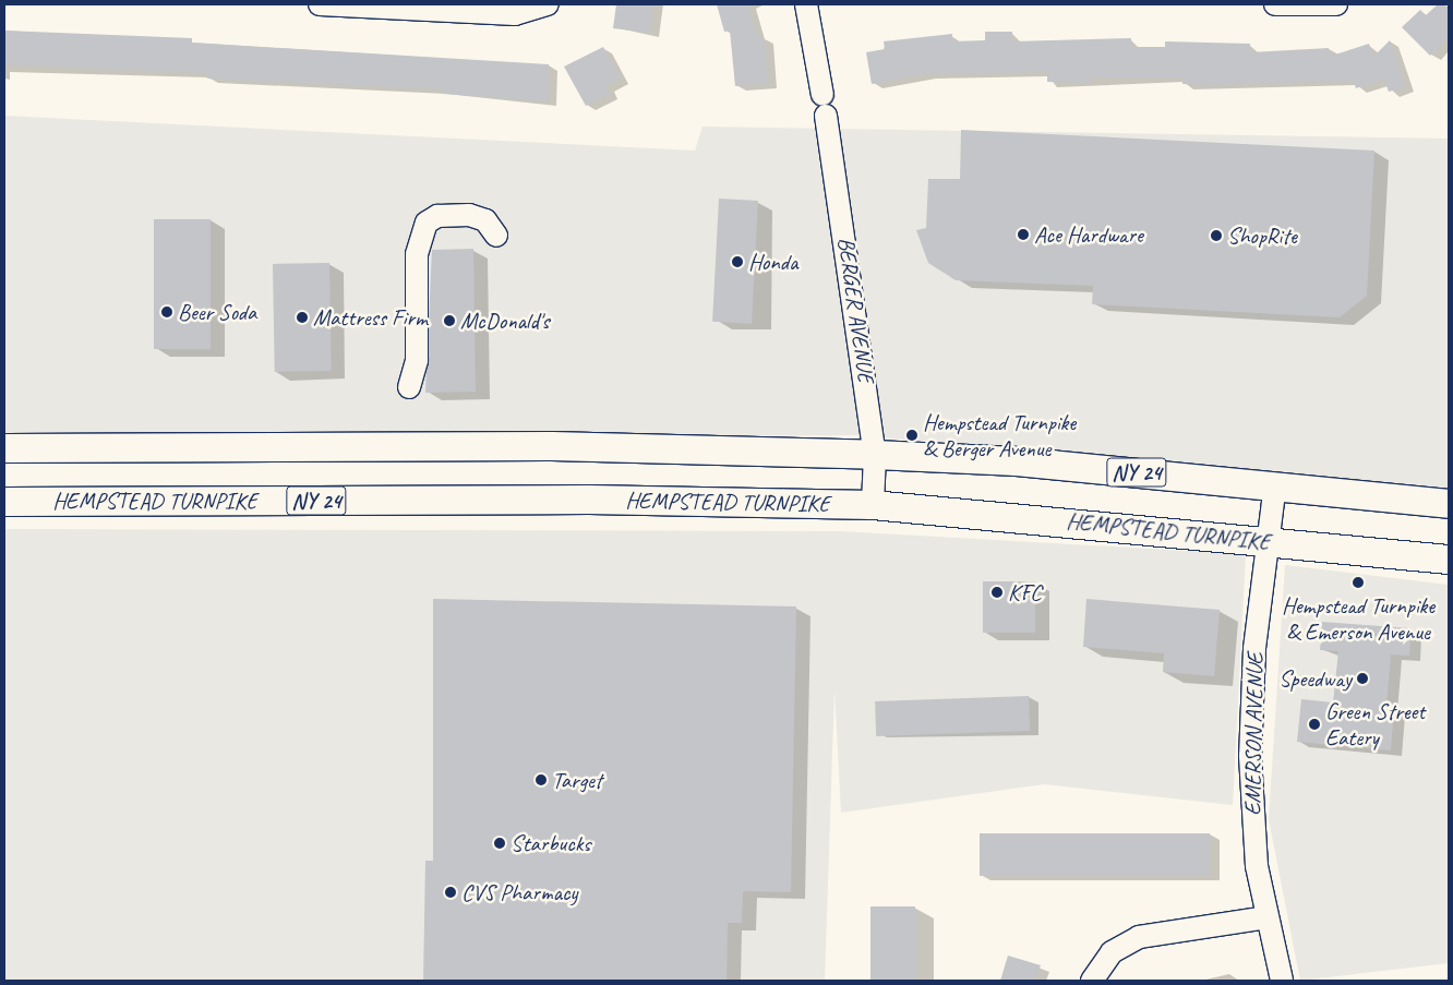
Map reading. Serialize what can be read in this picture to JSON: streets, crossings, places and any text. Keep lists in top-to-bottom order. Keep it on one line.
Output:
{"streets":{"main road":["NY 24","HEMPSTEAD TURNPIKE"],"street":["BERGER AVENUE","EMERSON AVENUE"]},"crossings":[["BERGER AVENUE","NY 24"],["BERGER AVENUE","HEMPSTEAD TURNPIKE"],["NY 24","EMERSON AVENUE"],["HEMPSTEAD TURNPIKE","EMERSON AVENUE"]],"places":["Ace Hardware","ShopRite","Honda","Beer Soda","Mattress Firm","McDonald's","Hempstead Turnpike & Berger Avenue","Hempstead Turnpike & Emerson Avenue","KFC","Speedway","Green Street Eatery","Target","Starbucks","CVS Pharmacy"]}
